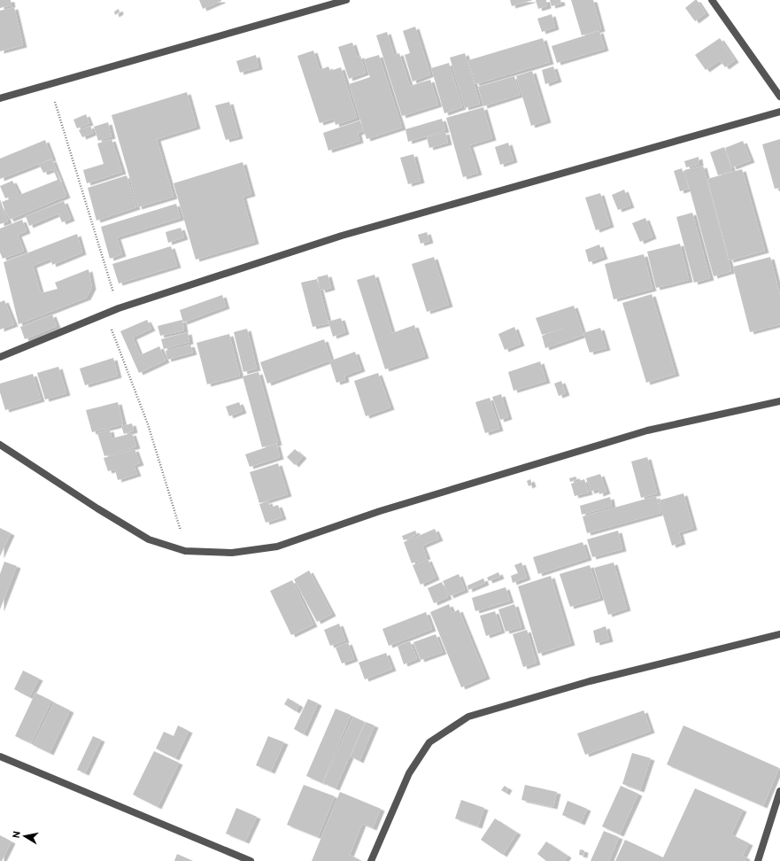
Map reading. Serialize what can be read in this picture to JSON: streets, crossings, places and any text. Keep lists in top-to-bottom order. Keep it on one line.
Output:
{"north":"left"}
